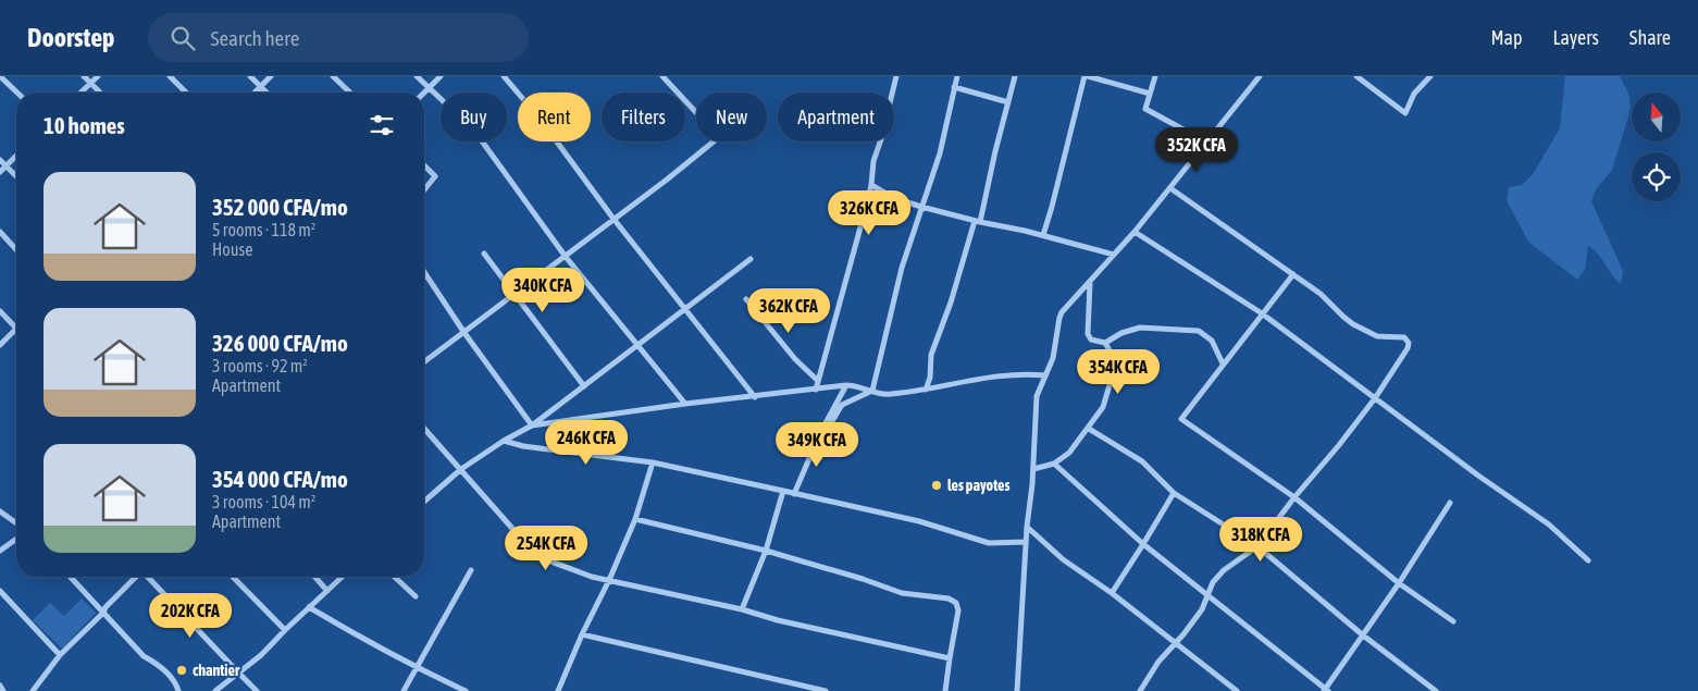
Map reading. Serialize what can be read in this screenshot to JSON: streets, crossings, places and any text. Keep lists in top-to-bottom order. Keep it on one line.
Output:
{"places":["les payotes","chantier"],"north":"top","page":{"header":"Doorstep","search":"Search here","nav":["Map","Layers","Share"],"chip":["Buy","Rent","Filters","New","Apartment"],"heading":"10 homes","price":["352K CFA","326K CFA","340K CFA","362K CFA","354K CFA","246K CFA","349K CFA","318K CFA","254K CFA","202K CFA"],"list":[{"name":"352 000 CFA/mo","note":"5 rooms · 118 m² · House"},{"name":"326 000 CFA/mo","note":"3 rooms · 92 m² · Apartment"},{"name":"354 000 CFA/mo","note":"3 rooms · 104 m² · Apartment"}]}}
